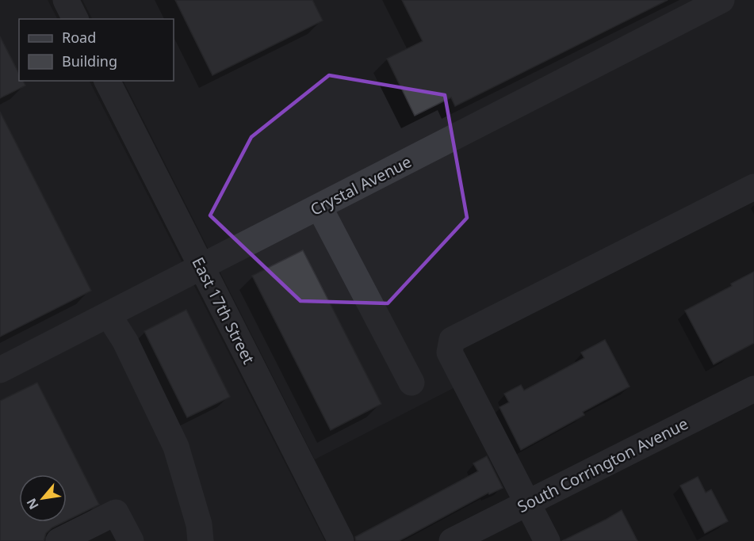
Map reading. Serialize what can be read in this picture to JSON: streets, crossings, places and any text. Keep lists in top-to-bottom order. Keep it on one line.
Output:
{"streets":{"street":["Crystal Avenue","East 17th Street","South Corrington Avenue"]},"crossings":[["Crystal Avenue","East 17th Street"]],"legend":["Road","Building"],"north":"bottom left"}
